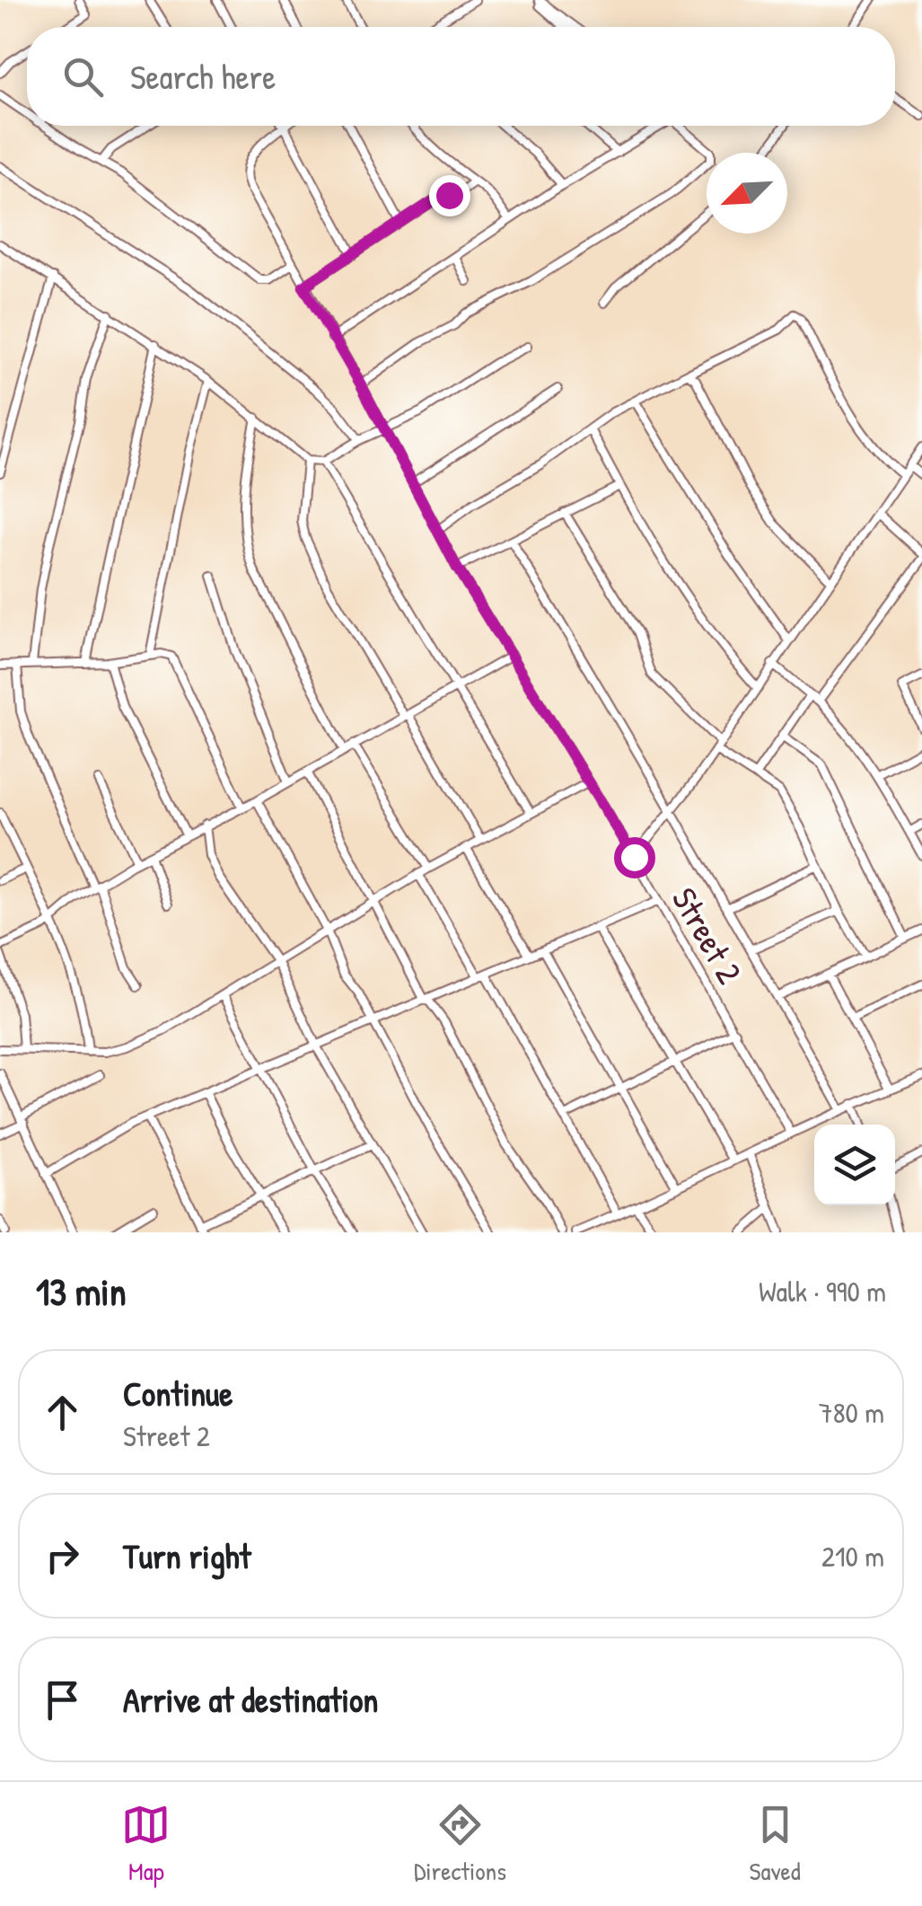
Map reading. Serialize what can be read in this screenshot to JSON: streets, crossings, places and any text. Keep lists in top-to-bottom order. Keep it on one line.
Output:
{"streets":{"street":["Street 2"]},"north":"bottom left","page":{"search":"Search here","heading":["13 min","Walk · 990 m"],"list":[["Continue","Street 2","780 m"],["Turn right","210 m"],"Arrive at destination"],"nav":["Map","Directions","Saved"]}}
